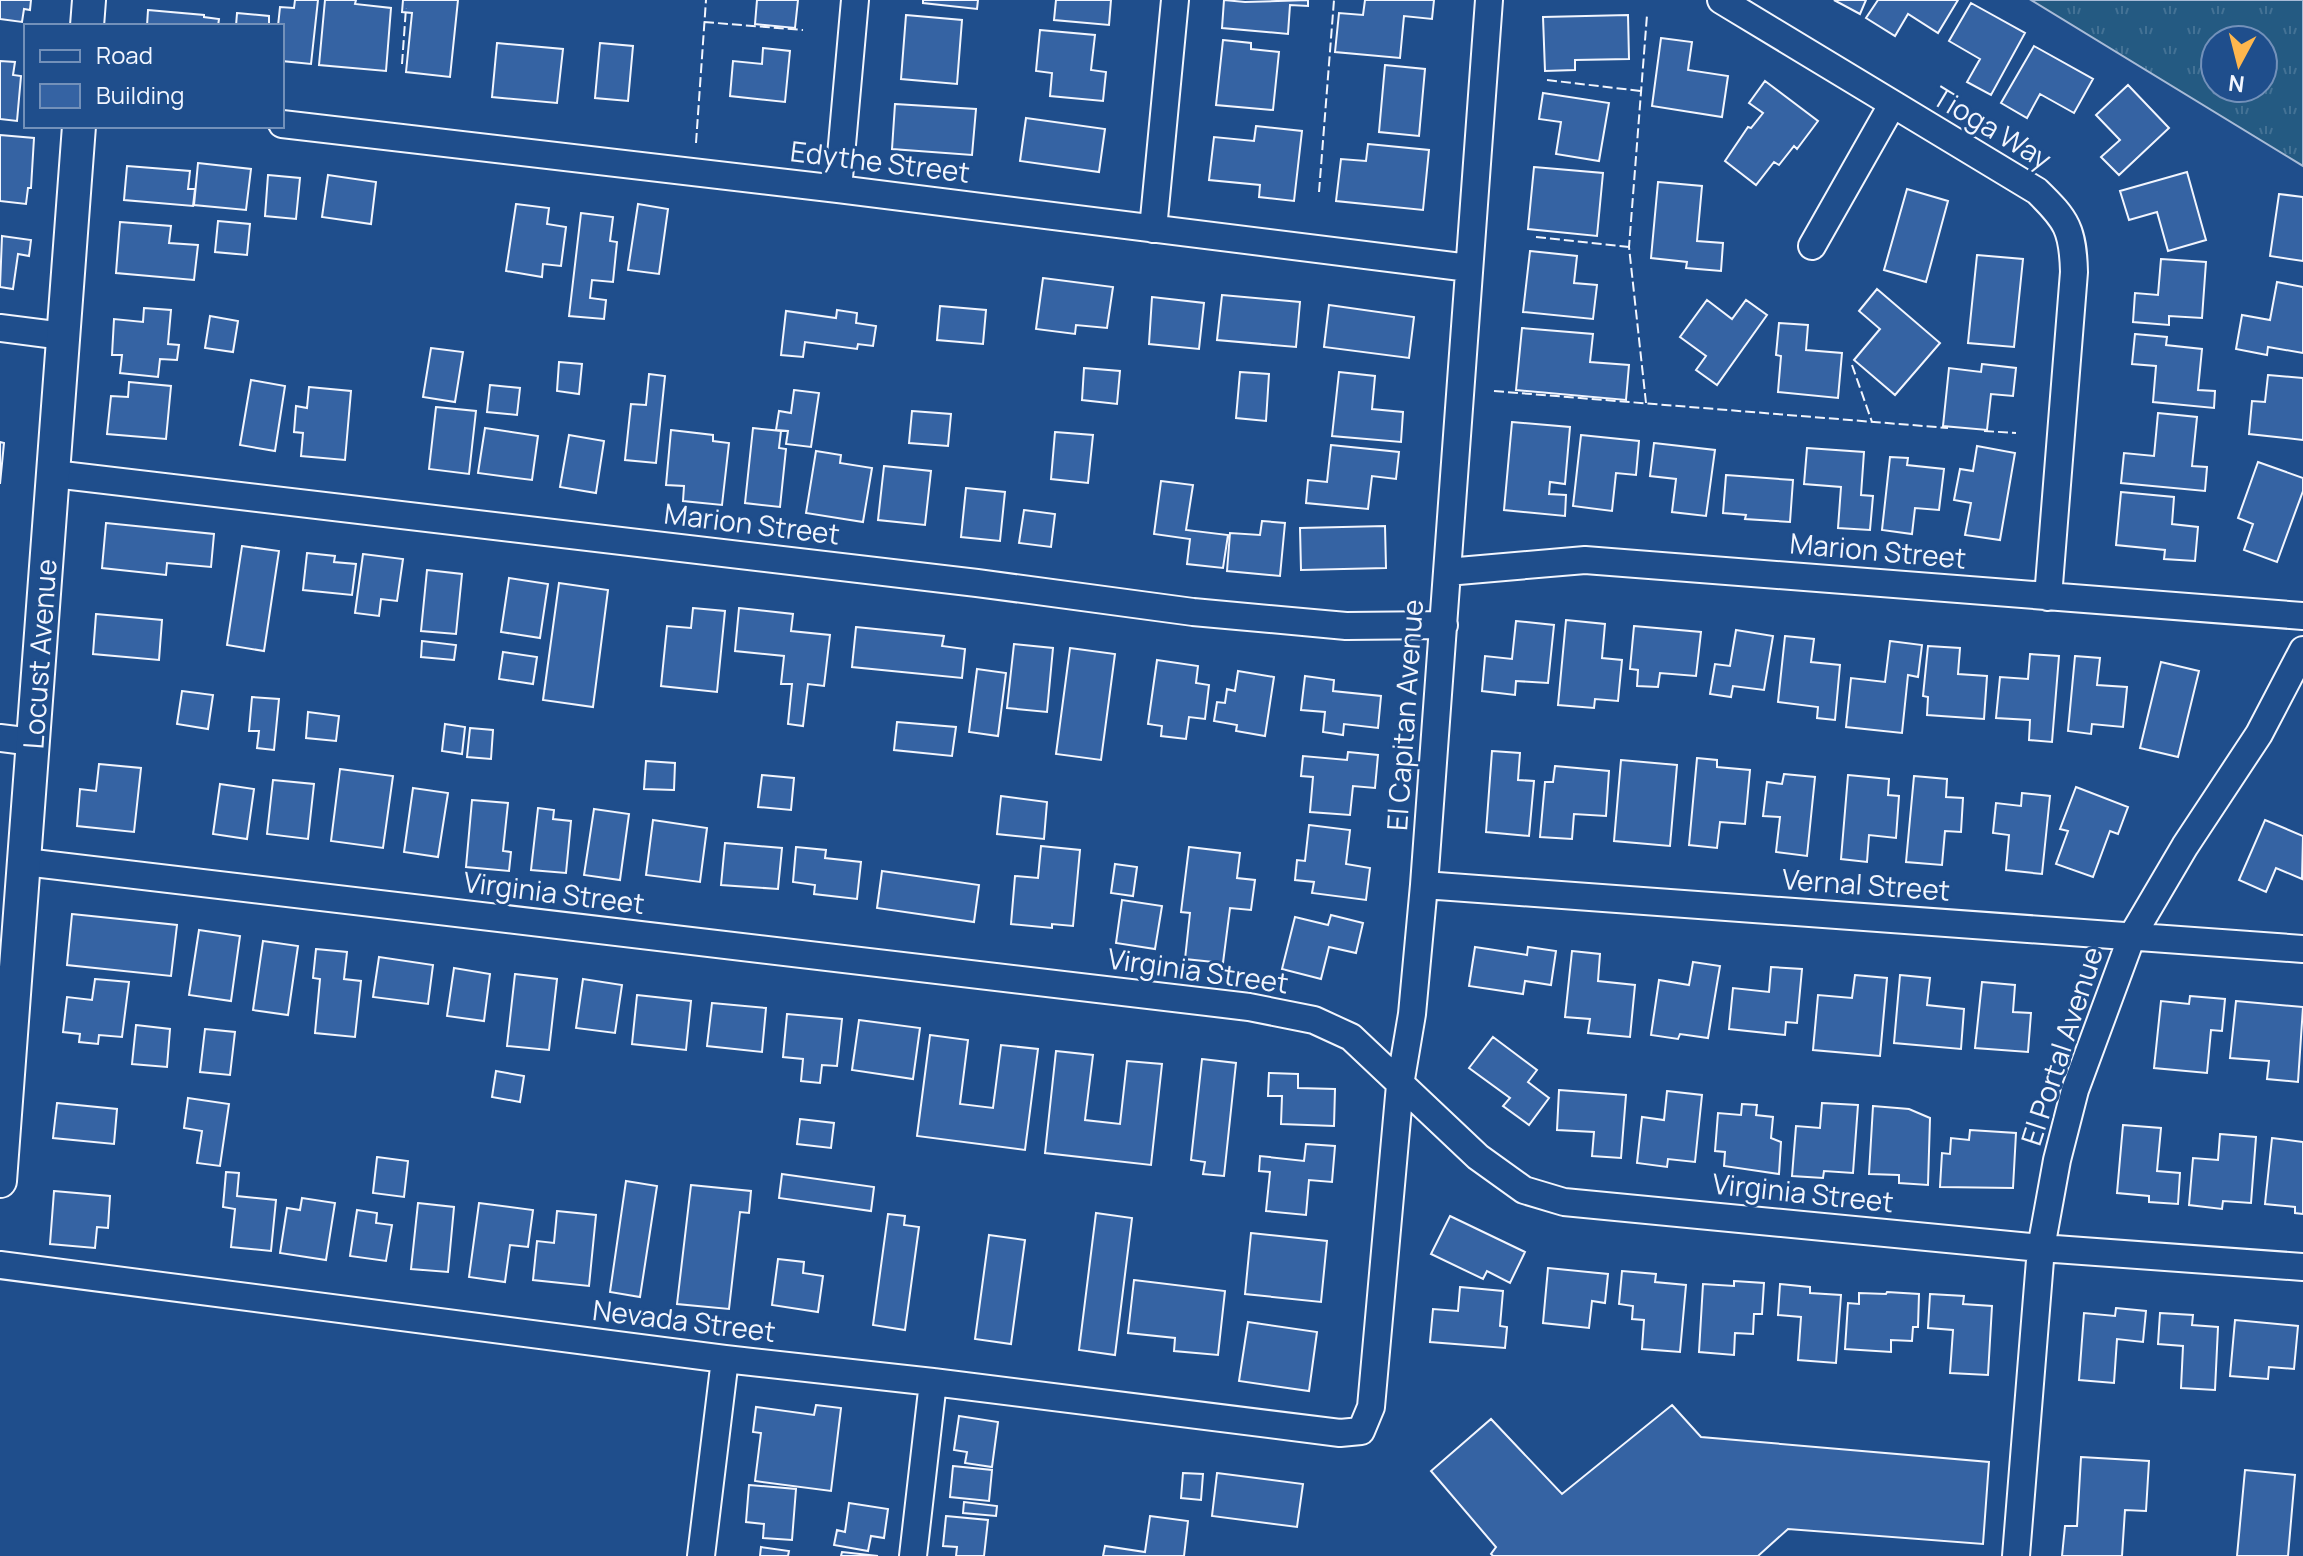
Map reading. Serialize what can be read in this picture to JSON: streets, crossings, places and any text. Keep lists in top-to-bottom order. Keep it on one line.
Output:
{"streets":{"street":["Tioga Way","Edythe Street","Marion Street","Locust Avenue","El Capitan Avenue","Vernal Street","Virginia Street","El Portal Avenue","Nevada Street"]},"crossings":[["Tioga Way","Marion Street"],["Edythe Street","El Capitan Avenue"],["Marion Street","Locust Avenue"],["Marion Street","El Capitan Avenue"],["Locust Avenue","Virginia Street"],["El Capitan Avenue","Vernal Street"],["El Capitan Avenue","Virginia Street"],["El Capitan Avenue","Nevada Street"],["Vernal Street","El Portal Avenue"],["Virginia Street","El Portal Avenue"]],"legend":["Road","Building"],"north":"bottom"}
